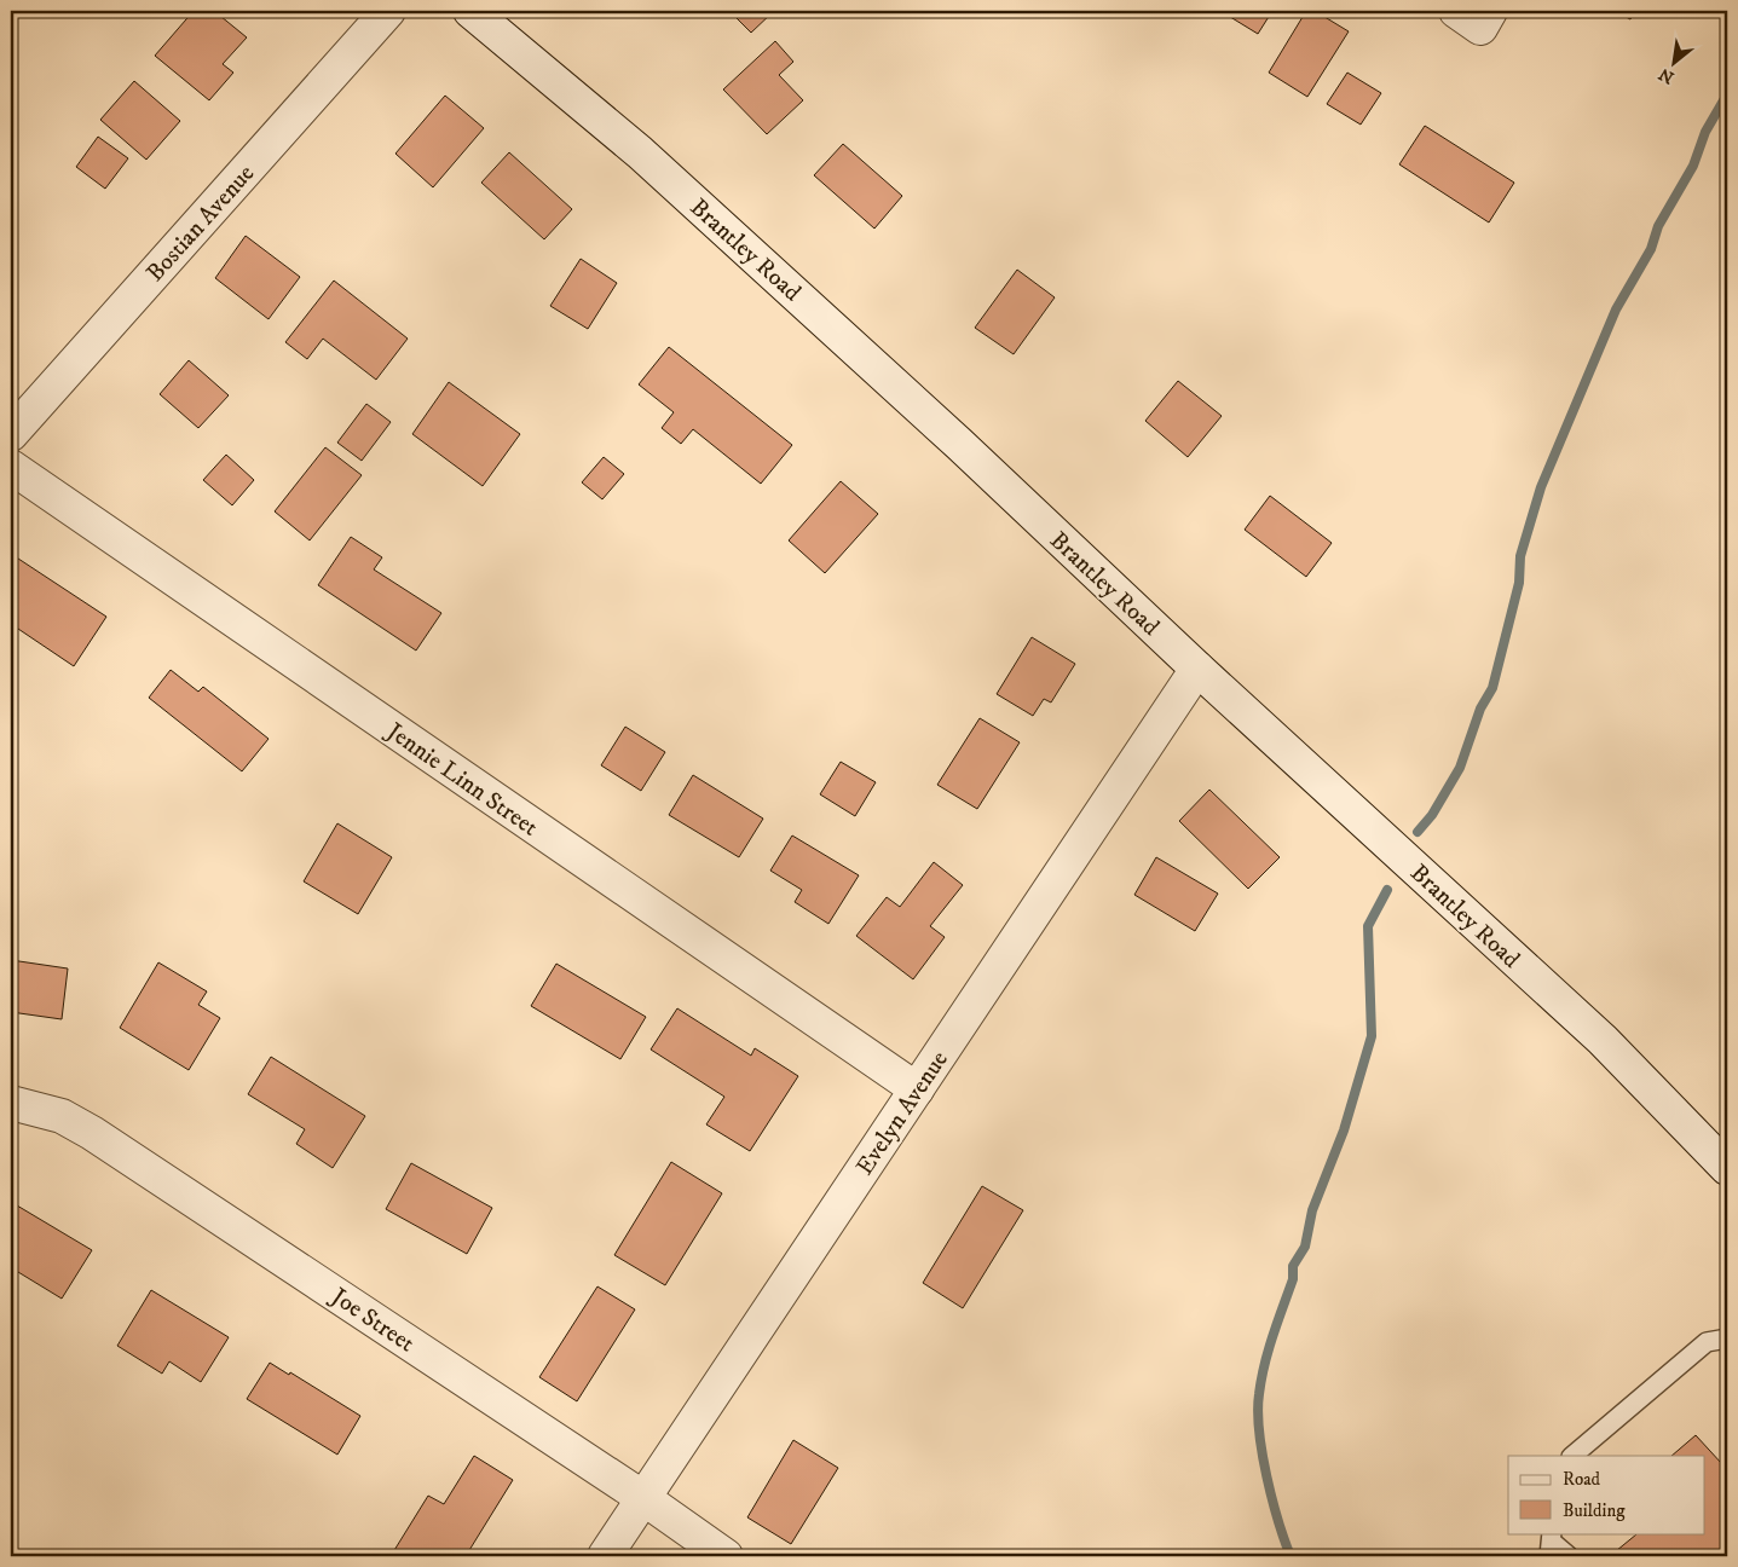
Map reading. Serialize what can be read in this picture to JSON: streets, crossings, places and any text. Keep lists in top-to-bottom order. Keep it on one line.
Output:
{"streets":{"street":["Bostian Avenue","Brantley Road","Jennie Linn Street","Evelyn Avenue","Joe Street"]},"crossings":[["Brantley Road","Evelyn Avenue"],["Jennie Linn Street","Evelyn Avenue"],["Evelyn Avenue","Joe Street"]],"legend":["Road","Building"],"north":"bottom left"}
